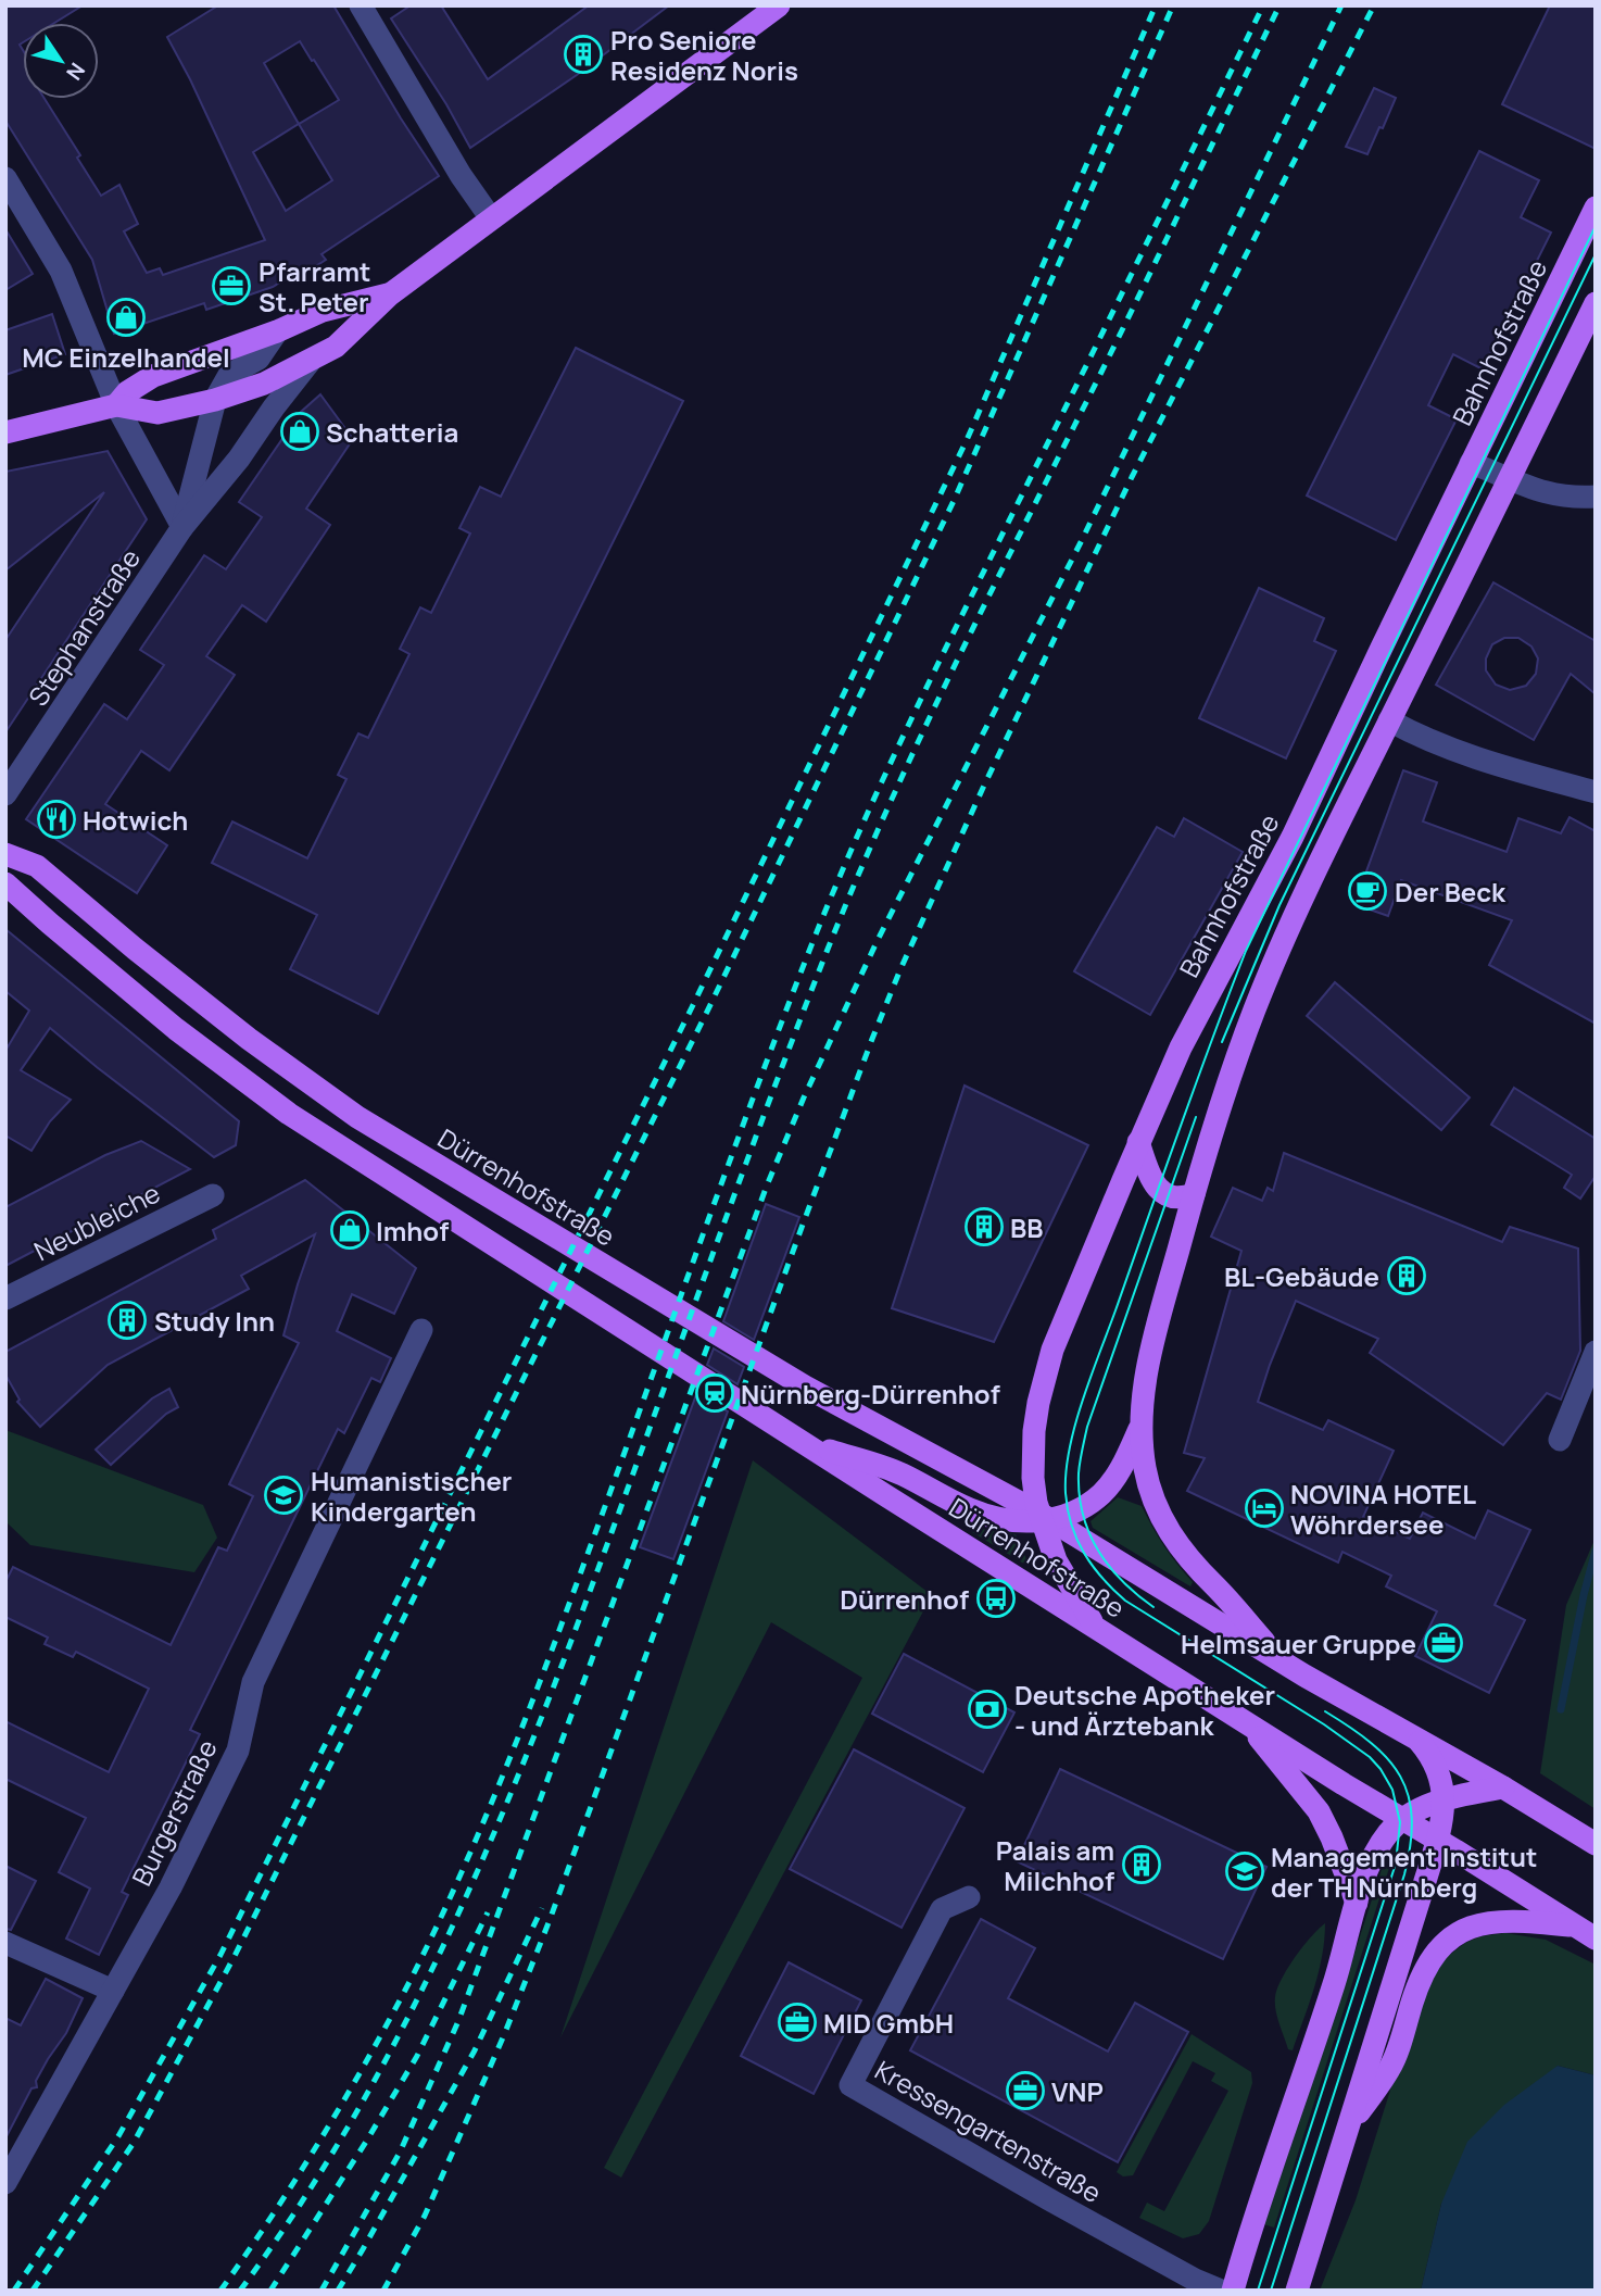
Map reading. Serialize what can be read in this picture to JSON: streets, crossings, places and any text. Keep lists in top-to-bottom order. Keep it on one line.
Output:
{"streets":{"main road":["Bahnhofstraße","Dürrenhofstraße"],"street":["Stephanstraße","Neubleiche","Burgerstraße","Kressengartenstraße"]},"crossings":[["Bahnhofstraße","Dürrenhofstraße"]],"places":{"building":["Pro Seniore Residenz Noris","BB","BL-Gebäude","Study Inn","Palais am Milchhof"],"office":["Pfarramt St. Peter","Helmsauer Gruppe","MID GmbH","VNP"],"shop":["MC Einzelhandel","Schatteria","Imhof"],"restaurant":["Hotwich"],"cafe":["Der Beck"],"station":["Nürnberg-Dürrenhof"],"school or university":["Humanistischer Kindergarten","Management Institut der TH Nürnberg"],"hotel":["NOVINA HOTEL Wöhrdersee"],"bus stop":["Dürrenhof"],"bank":["Deutsche Apotheker - und Ärztebank"]},"north":"bottom right"}
